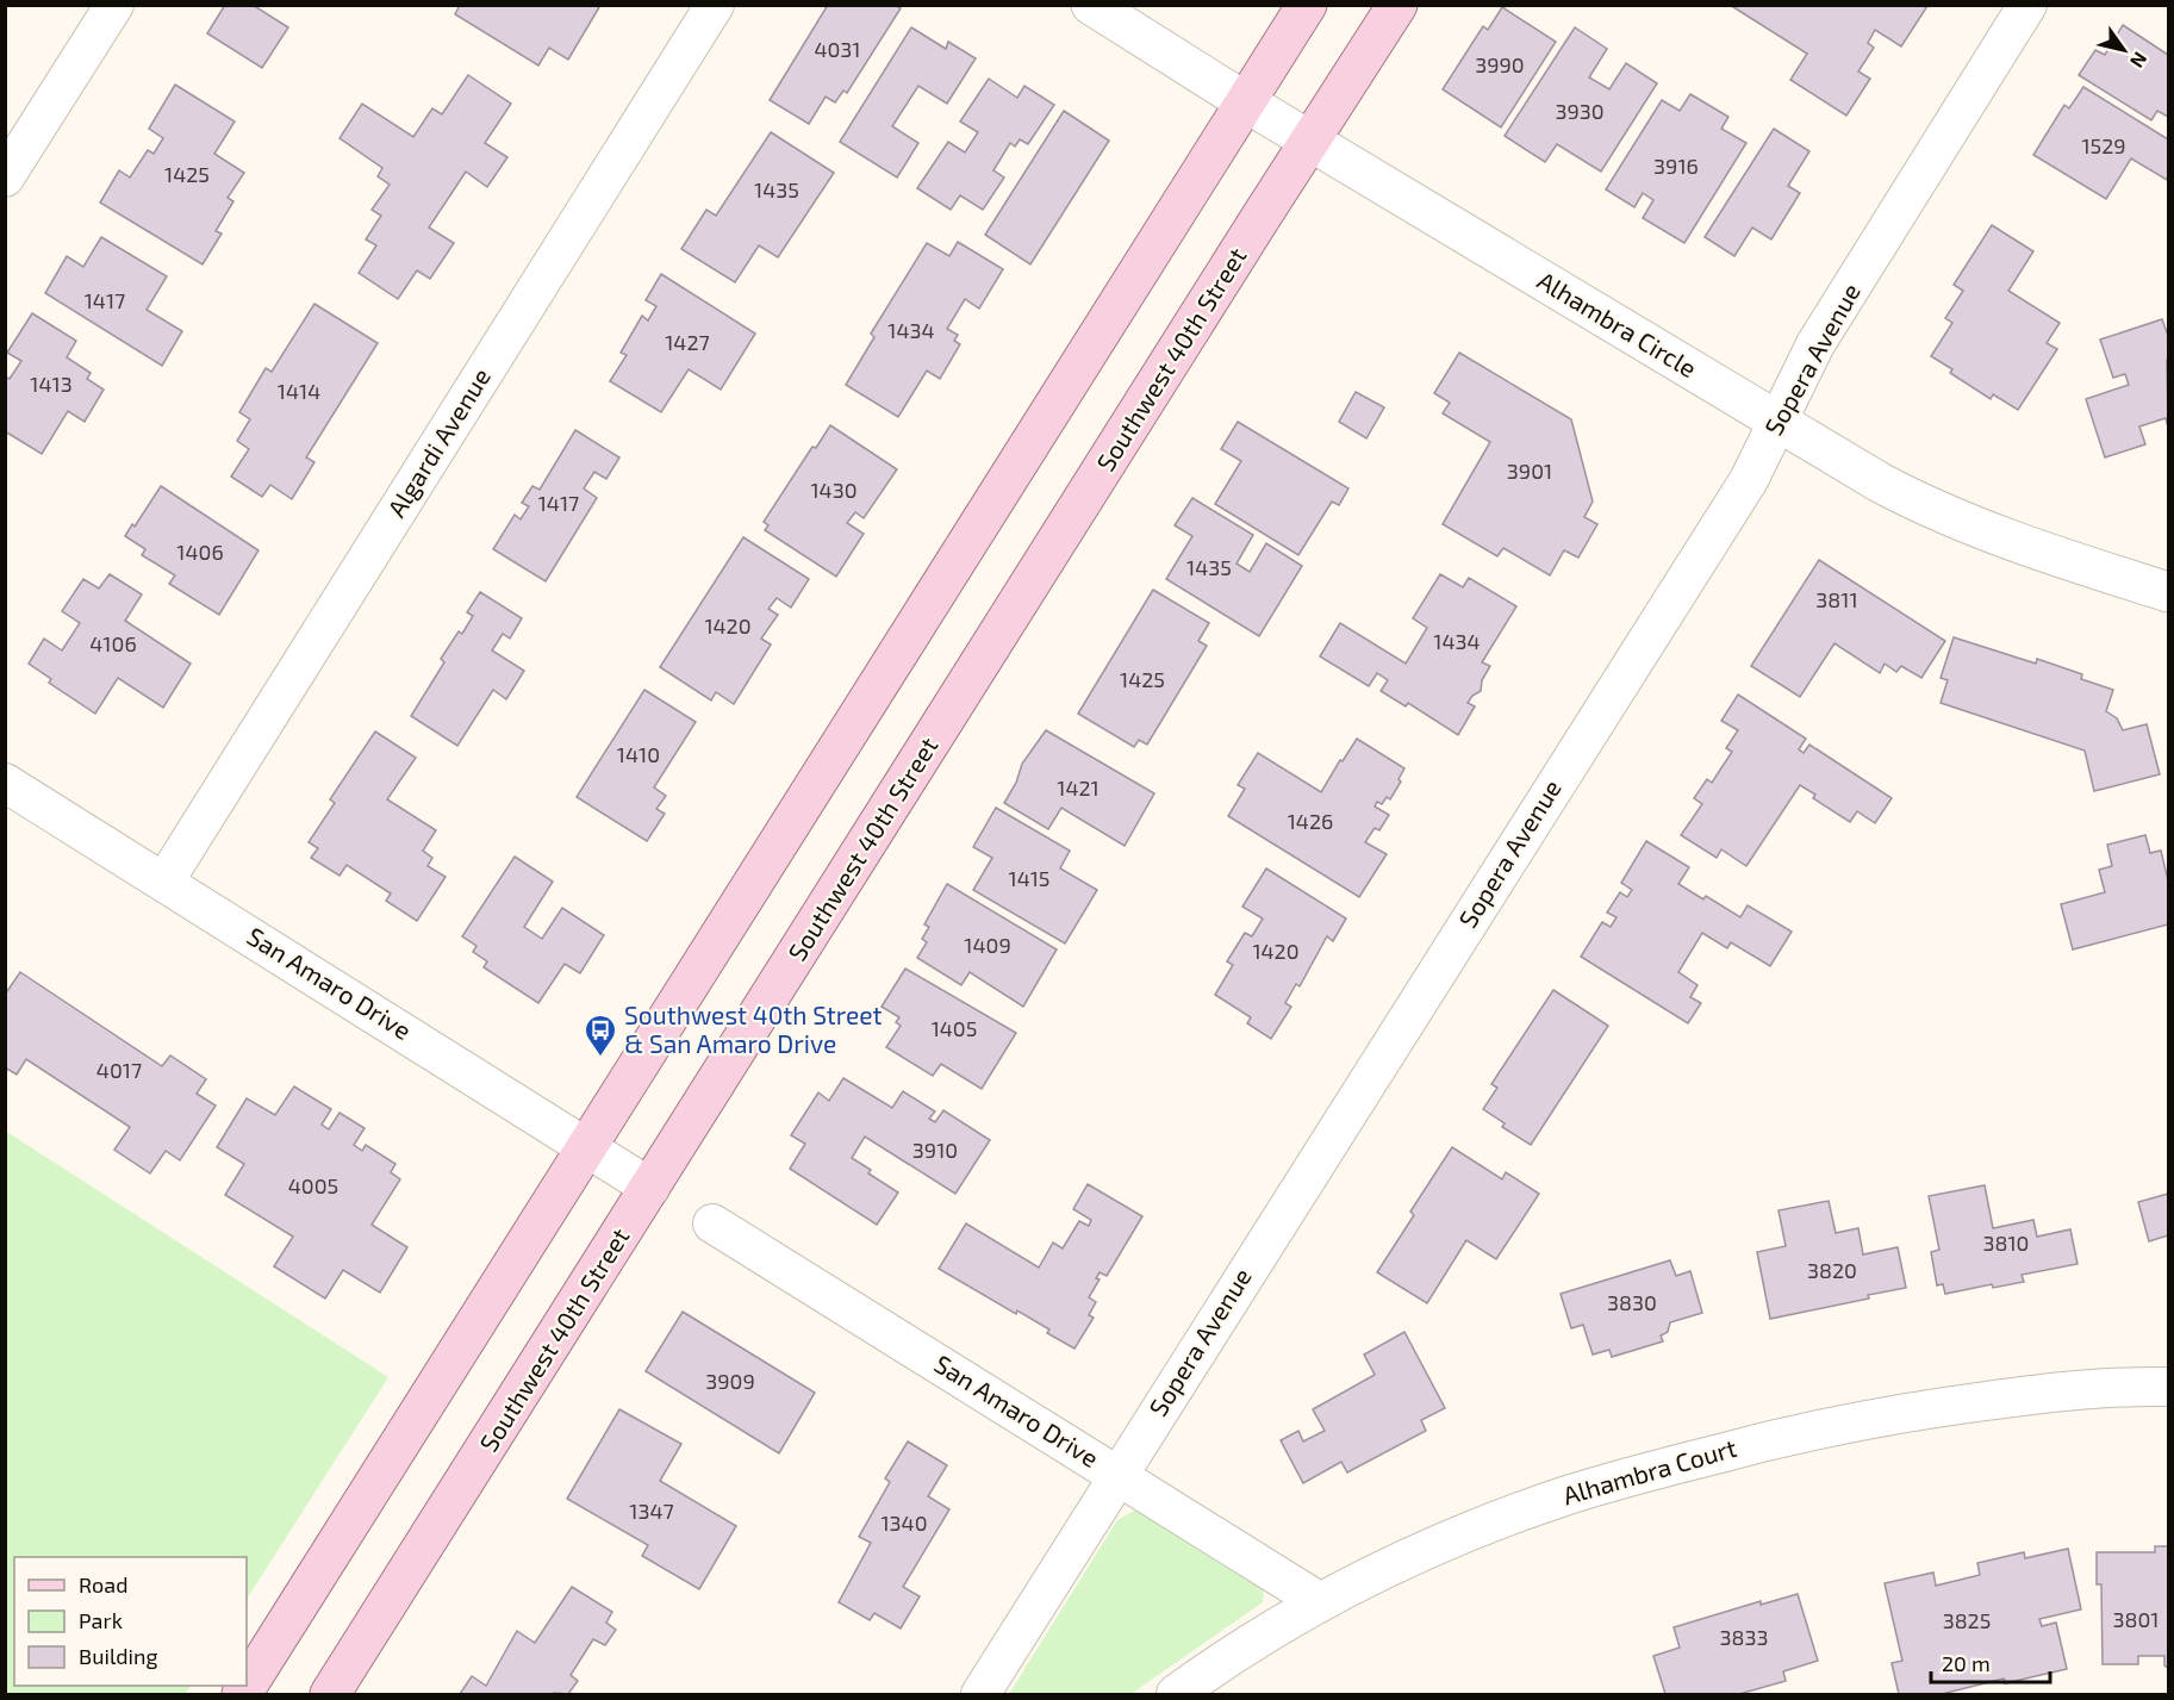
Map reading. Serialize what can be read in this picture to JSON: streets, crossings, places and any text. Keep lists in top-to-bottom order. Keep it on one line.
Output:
{"streets":{"main road":["Southwest 40th Street"],"street":["Alhambra Circle","Sopera Avenue","Algardi Avenue","San Amaro Drive","Alhambra Court"]},"crossings":[["Alhambra Circle","Southwest 40th Street"],["Alhambra Circle","Sopera Avenue"],["Southwest 40th Street","San Amaro Drive"],["Sopera Avenue","San Amaro Drive"],["Algardi Avenue","San Amaro Drive"],["San Amaro Drive","Alhambra Court"]],"places":{"bus stop":["Southwest 40th Street & San Amaro Drive"]},"house_numbers":["4031","3990","3930","1529","3916","1425","1435","1417","1434","1427","1413","1414","3901","1430","1417","1406","1435","3811","1420","1434","4106","1425","1410","1421","1426","1415","1409","1420","1405","4017","3910","4005","3810","3820","3830","3909","1347","1340","3801","3825","3833"],"legend":["Road","Park","Building"],"scale_bar":"20 m","north":"bottom right"}
